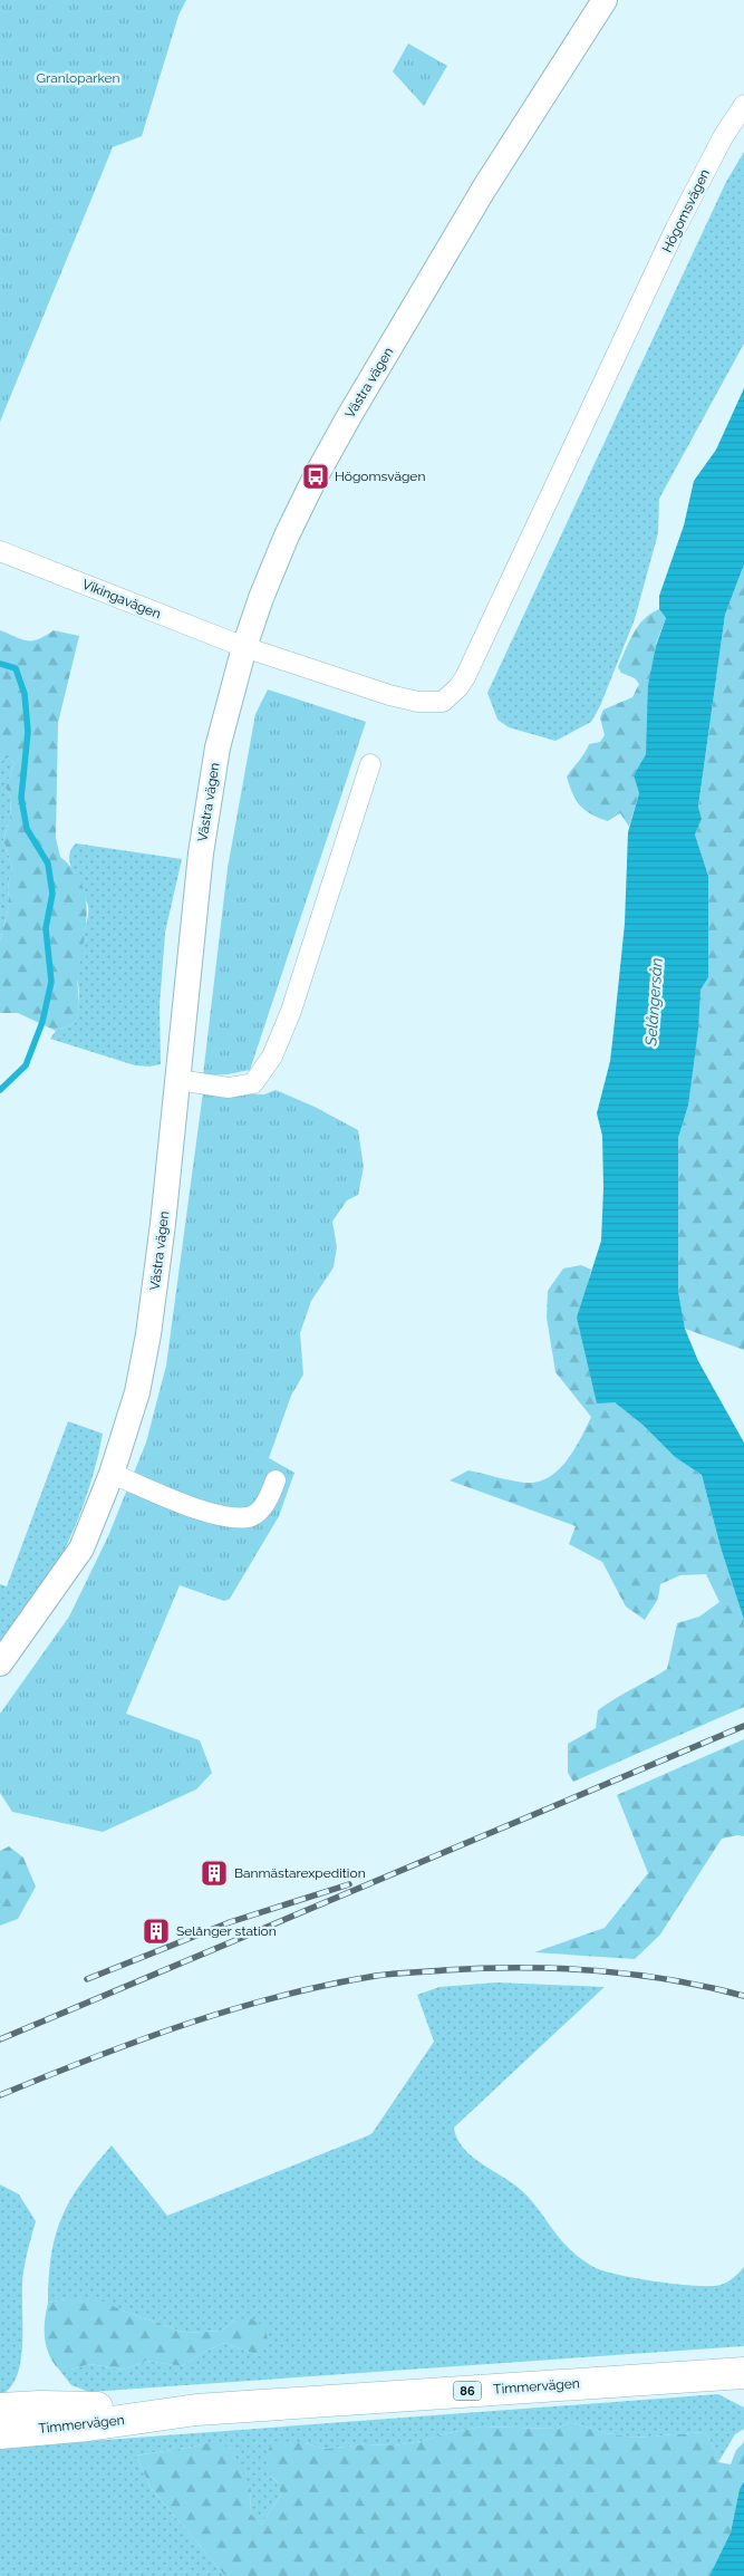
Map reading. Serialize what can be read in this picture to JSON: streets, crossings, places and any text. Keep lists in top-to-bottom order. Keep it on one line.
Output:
{"streets":{"main road":["Timmervägen","86"],"street":["Högomsvägen","Västra vägen","Vikingavägen"]},"crossings":[["Högomsvägen","Västra vägen"],["Högomsvägen","Vikingavägen"],["Västra vägen","Vikingavägen"]],"water":["Selångersån"],"parks":["Granloparken"],"places":{"bus stop":["Högomsvägen"],"building":["Banmästarexpedition","Selånger station"]}}
